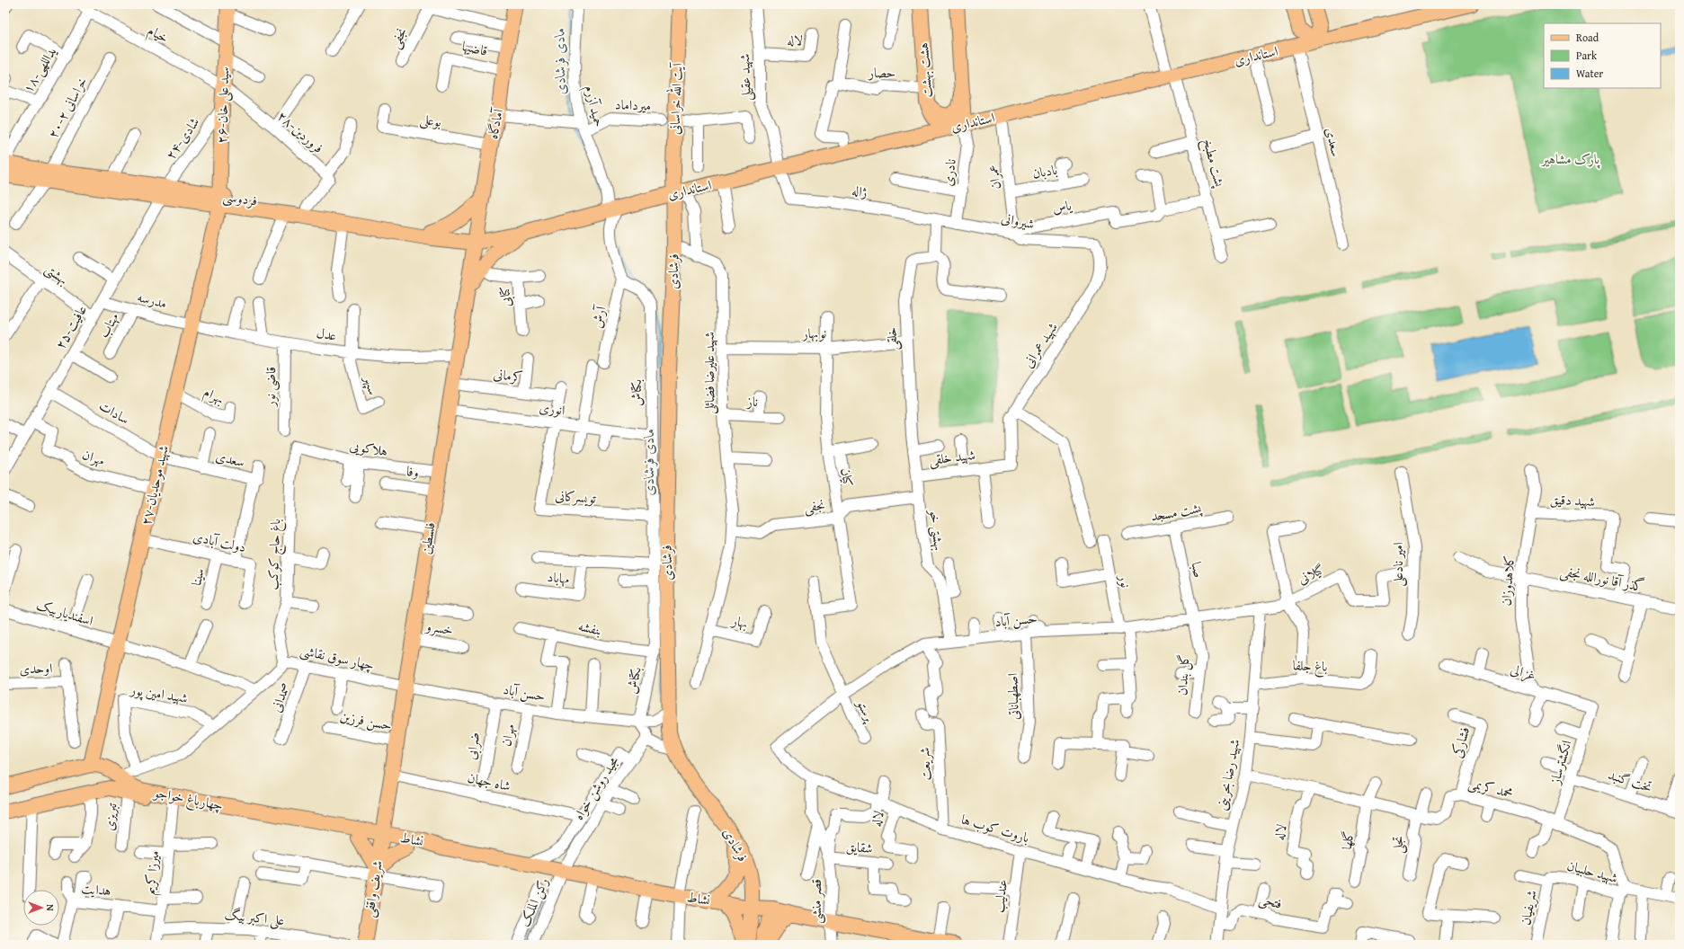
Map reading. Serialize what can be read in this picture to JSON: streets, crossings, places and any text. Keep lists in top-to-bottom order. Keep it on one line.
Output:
{"streets":{"main road":["استانداری","هشت بهشت","آیت الله خراسانی","۲۶-سید علی خان","آمادگاه","فردوسی","فرشادی","۲۷-شهید موحدیان","فلسطین","چهارباغ خواجو","نشاط","شریف واقفی"],"street":["خیام","نجفی","لاله","قاضیها","۱۸-یداللهی","حصار","شهید عقیلی","میرداماد","حمید آزرم","۲۰-خراسانی ۲","بوعلی","۲۸-فروردین","۲۴-شادی","سعدی","پشت مطبخ","بادبان","نادری","عمران","ژاله","یاس","شیروانی","بهشتی","کتابی","مدرسه","آرش","مهتاب","۲۵-عافیت","نوبهار","عدل","خلقی","شهید عمرانی","شهید علیرضا فضائلی","کرمانی","سپهر","قاضی نور","بکتاش","بهرام","ناز","انوری","سادات","هلاکویی","مهران","شهید خلقی","وفا","کیان","تویسرکانی","شهید دقیق","پشت مسجد","بهشتی خو","دولت آبادی","باغ حاج کوکب","امیر نادعلی","صبا","گیلانی","سینا","مهاباد","گذر آقا نورالله نجفی","کلاهدوزان","نور","اسفندیاربیک","حسن آباد","بهار","خسرو","بنفشه","چهار سوق نقاشی","باغ جلفا","اوحدی","غزالی","گل بندان","شهید امین پور","اصطهباناتی","صمدانی","پرستو","حسن فرزین","فشارکی","ضرابی","انگشترساز","شریعت","شهید رضا بحرینی","تخت گنبد","شاه جهان","مجید روشن خواه","محمد کریمی","تبریزی","باروت کوب ها","گلها","تجلی","شقایق","شهید حلبیان","میرزا کریم","هدایت","عندلیب","قصر منشی","فتحی","رکن الملک","شریفیان","علی اکبر بیگ"]},"crossings":[["خیام","۱۸-یداللهی"],["خیام","۲۶-سید علی خان"],["خیام","۲۸-فروردین"],["نجفی","آمادگاه"],["نجفی","شهید علیرضا فضائلی"],["نجفی","شهید خلقی"],["نجفی","کیان"],["نجفی","بهشتی خو"],["لاله","شهید عقیلی"],["لاله","محمد کریمی"],["لاله","باروت کوب ها"],["قاضیها","آمادگاه"],["استانداری","هشت بهشت"],["استانداری","شهید عقیلی"],["استانداری","آیت الله خراسانی"],["استانداری","حمید آزرم"],["استانداری","آمادگاه"],["استانداری","سعدی"],["استانداری","پشت مطبخ"],["استانداری","نادری"],["استانداری","عمران"],["استانداری","ژاله"],["استانداری","فردوسی"],["استانداری","فرشادی"],["استانداری","فلسطین"],["۱۸-یداللهی","فردوسی"],["هشت بهشت","حصار"],["شهید عقیلی","ژاله"],["آیت الله خراسانی","فرشادی"],["۲۶-سید علی خان","۲۸-فروردین"],["۲۶-سید علی خان","۲۴-شادی"],["۲۶-سید علی خان","فردوسی"],["۲۶-سید علی خان","۲۷-شهید موحدیان"],["میرداماد","حمید آزرم"],["۲۰-خراسانی ۲","فردوسی"],["بوعلی","آمادگاه"],["آمادگاه","فردوسی"],["آمادگاه","فلسطین"],["۲۴-شادی","فردوسی"],["۲۴-شادی","۲۵-عافیت"],["سعدی","سادات"],["سعدی","۲۷-شهید موحدیان"],["سعدی","دولت آبادی"],["بادبان","عمران"],["نادری","ژاله"],["نادری","شیروانی"],["عمران","یاس"],["عمران","شیروانی"],["ژاله","شیروانی"],["فردوسی","۲۵-عافیت"],["فردوسی","۲۷-شهید موحدیان"],["فردوسی","فلسطین"],["یاس","شیروانی"],["شیروانی","شهید عمرانی"],["فرشادی","شهید علیرضا فضائلی"],["فرشادی","حسن آباد"],["فرشادی","نشاط"],["بهشتی","۲۵-عافیت"],["مدرسه","مهتاب"],["مدرسه","عدل"],["مدرسه","۲۷-شهید موحدیان"],["آرش","بکتاش"],["۲۵-عافیت","مهران"],["نوبهار","خلقی"],["نوبهار","شهید علیرضا فضائلی"],["نوبهار","کیان"],["عدل","سپهر"],["عدل","قاضی نور"],["عدل","۲۷-شهید موحدیان"],["عدل","فلسطین"],["خلقی","شهید خلقی"],["شهید عمرانی","شهید خلقی"],["شهید علیرضا فضائلی","ناز"],["کرمانی","انوری"],["کرمانی","تویسرکانی"],["کرمانی","فلسطین"],["بکتاش","انوری"],["بکتاش","تویسرکانی"],["بکتاش","مهاباد"],["بکتاش","حسن آباد"],["بکتاش","بنفشه"],["بهرام","۲۷-شهید موحدیان"],["انوری","تویسرکانی"],["انوری","فلسطین"],["سادات","۲۷-شهید موحدیان"],["هلاکویی","فلسطین"],["هلاکویی","باغ حاج کوکب"],["مهران","۲۷-شهید موحدیان"],["مهران","حسن آباد"],["شهید خلقی","بهشتی خو"],["وفا","فلسطین"],["کیان","پرستو"],["۲۷-شهید موحدیان","دولت آبادی"],["۲۷-شهید موحدیان","اسفندیاربیک"],["۲۷-شهید موحدیان","چهارباغ خواجو"],["شهید دقیق","گذر آقا نورالله نجفی"],["شهید دقیق","کلاهدوزان"],["پشت مسجد","صبا"],["فلسطین","حسن آباد"],["فلسطین","خسرو"],["فلسطین","چهار سوق نقاشی"],["فلسطین","حسن فرزین"],["فلسطین","شاه جهان"],["فلسطین","چهارباغ خواجو"],["فلسطین","نشاط"],["فلسطین","شریف واقفی"],["دولت آبادی","سینا"],["باغ حاج کوکب","چهار سوق نقاشی"],["امیر نادعلی","گیلانی"],["صبا","حسن آباد"],["صبا","گل بندان"],["گیلانی","حسن آباد"],["گذر آقا نورالله نجفی","کلاهدوزان"],["کلاهدوزان","غزالی"],["نور","حسن آباد"],["حسن آباد","چهار سوق نقاشی"],["حسن آباد","گل بندان"],["حسن آباد","اصطهباناتی"],["حسن آباد","پرستو"],["حسن آباد","ضرابی"],["حسن آباد","شریعت"],["حسن آباد","شهید رضا بحرینی"],["حسن آباد","باروت کوب ها"],["چهار سوق نقاشی","شهید امین پور"],["چهار سوق نقاشی","صمدانی"],["چهار سوق نقاشی","چهارباغ خواجو"],["باغ جلفا","شهید رضا بحرینی"],["غزالی","انگشترساز"],["فشارکی","محمد کریمی"],["ضرابی","شاه جهان"],["انگشترساز","تخت گنبد"],["انگشترساز","محمد کریمی"],["شریعت","باروت کوب ها"],["شهید رضا بحرینی","محمد کریمی"],["شهید رضا بحرینی","باروت کوب ها"],["شهید رضا بحرینی","فتحی"],["شاه جهان","مجید روشن خواه"],["مجید روشن خواه","نشاط"],["مجید روشن خواه","رکن الملک"],["محمد کریمی","گلها"],["محمد کریمی","تجلی"],["محمد کریمی","شهید حلبیان"],["چهارباغ خواجو","تبریزی"],["چهارباغ خواجو","نشاط"],["چهارباغ خواجو","میرزا کریم"],["چهارباغ خواجو","شریف واقفی"],["باروت کوب ها","عندلیب"],["باروت کوب ها","قصر منشی"],["نشاط","شریف واقفی"],["نشاط","قصر منشی"],["نشاط","رکن الملک"],["شقایق","قصر منشی"],["شهید حلبیان","شریفیان"],["میرزا کریم","هدایت"],["میرزا کریم","علی اکبر بیگ"]],"water":["مادی فرشادی"],"parks":["پارک مشاهیر"],"legend":["Road","Park","Water"],"north":"right"}
